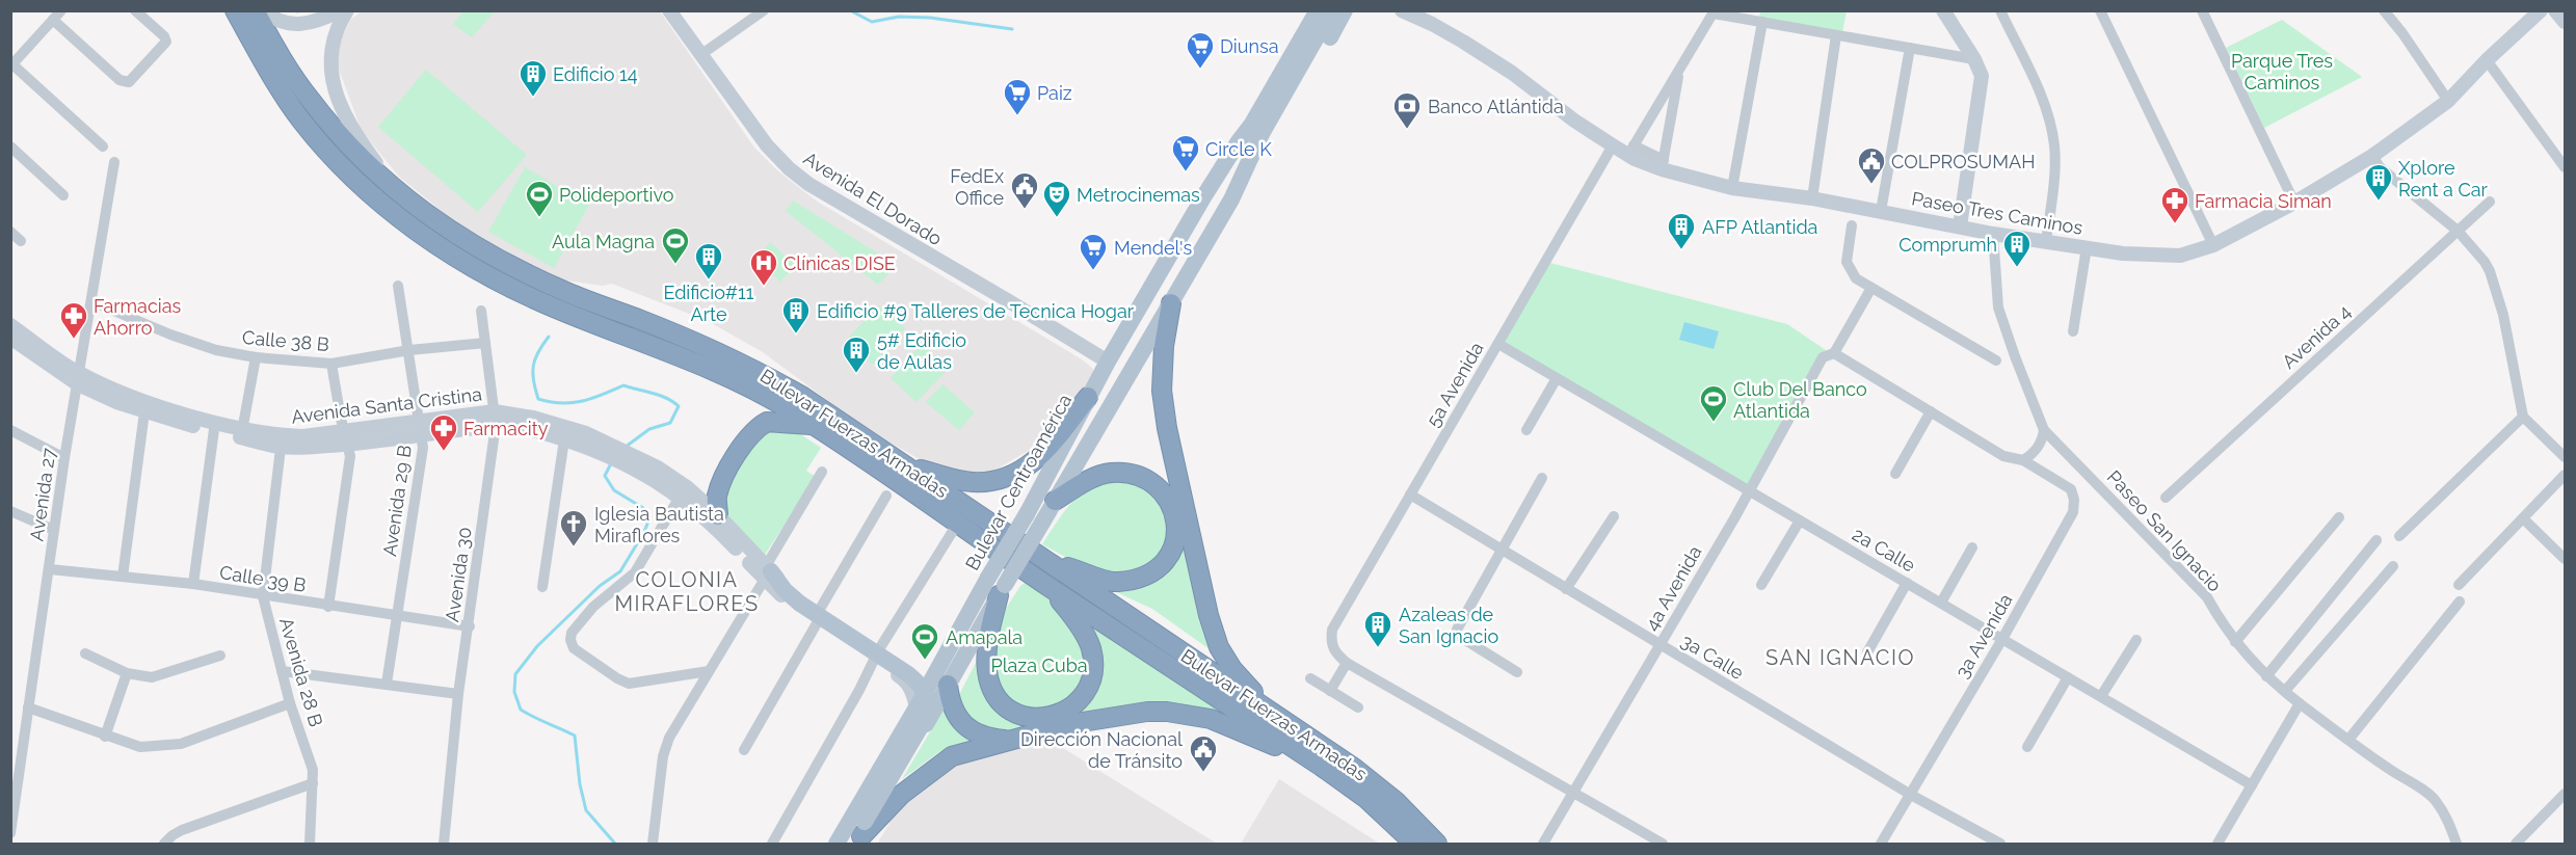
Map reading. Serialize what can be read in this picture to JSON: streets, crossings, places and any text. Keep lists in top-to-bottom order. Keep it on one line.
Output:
{"streets":{"highway":["Bulevar Fuerzas Armadas"],"main road":["Bulevar Centroamérica"],"street":["Avenida El Dorado","Paseo Tres Caminos","Avenida 4","Calle 38 B","5a Avenida","Avenida Santa Cristina","Avenida 27","Avenida 29 B","Paseo San Ignacio","2a Calle","Avenida 30","Calle 39 B","4a Avenida","3a Avenida","3a Calle","Avenida 28 B"]},"crossings":[["Avenida El Dorado","Bulevar Centroamérica"],["Paseo Tres Caminos","5a Avenida"],["Paseo Tres Caminos","Paseo San Ignacio"],["Calle 38 B","Avenida 27"],["Calle 38 B","Avenida 29 B"],["Calle 38 B","Avenida 30"],["5a Avenida","2a Calle"],["5a Avenida","3a Calle"],["Avenida Santa Cristina","Bulevar Centroamérica"],["Avenida Santa Cristina","Avenida 27"],["Avenida Santa Cristina","Avenida 29 B"],["Avenida Santa Cristina","Avenida 30"],["Avenida Santa Cristina","Avenida 28 B"],["Avenida 27","Calle 39 B"],["Avenida 29 B","Calle 39 B"],["2a Calle","4a Avenida"],["2a Calle","3a Avenida"],["Avenida 30","Calle 39 B"],["Calle 39 B","Avenida 28 B"],["4a Avenida","3a Calle"],["3a Avenida","3a Calle"]],"districts":["COLONIA MIRAFLORES","SAN IGNACIO"],"parks":["Parque Tres Caminos","Plaza Cuba"],"places":{"supermarket":["Diunsa","Paiz","Circle K","Mendel's"],"building":["Edificio 14","Xplore Rent a Car","AFP Atlantida","Comprumh","Edificio#11 Arte","Edificio #9 Talleres de Tecnica Hogar","5# Edificio de Aulas","Azaleas de San Ignacio"],"bank":["Banco Atlántida"],"public building":["COLPROSUMAH","FedEx Office","Dirección Nacional de Tránsito"],"sports":["Polideportivo","Aula Magna","Club Del Banco Atlantida","Amapala"],"theatre":["Metrocinemas"],"pharmacy":["Farmacia Siman","Farmacias Ahorro","Farmacity"],"hospital":["Clínicas DISE"],"church":["Iglesia Bautista Miraflores"]}}
